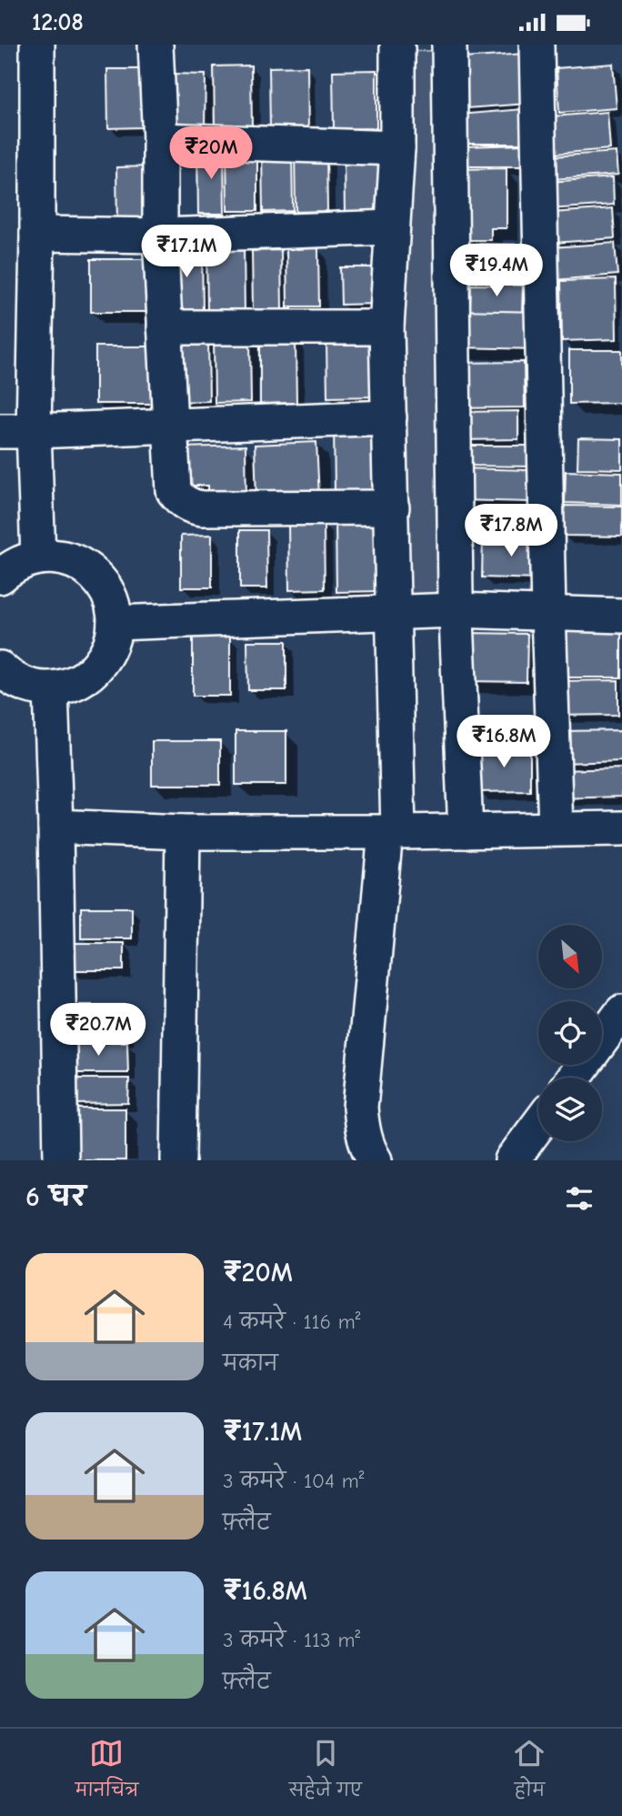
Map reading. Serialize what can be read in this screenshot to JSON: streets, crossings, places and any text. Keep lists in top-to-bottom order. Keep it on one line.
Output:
{"north":"bottom right","page":{"status":"12:08","price":["₹20M","₹17.1M","₹19.4M","₹17.8M","₹16.8M","₹20.7M"],"heading":"6 घर","list":[{"name":"₹20M","note":"4 कमरे · 116 m² · मकान"},{"name":"₹17.1M","note":"3 कमरे · 104 m² · फ़्लैट"},{"name":"₹16.8M","note":"3 कमरे · 113 m² · फ़्लैट"}],"tabs":["मानचित्र","सहेजे गए","होम"]}}
